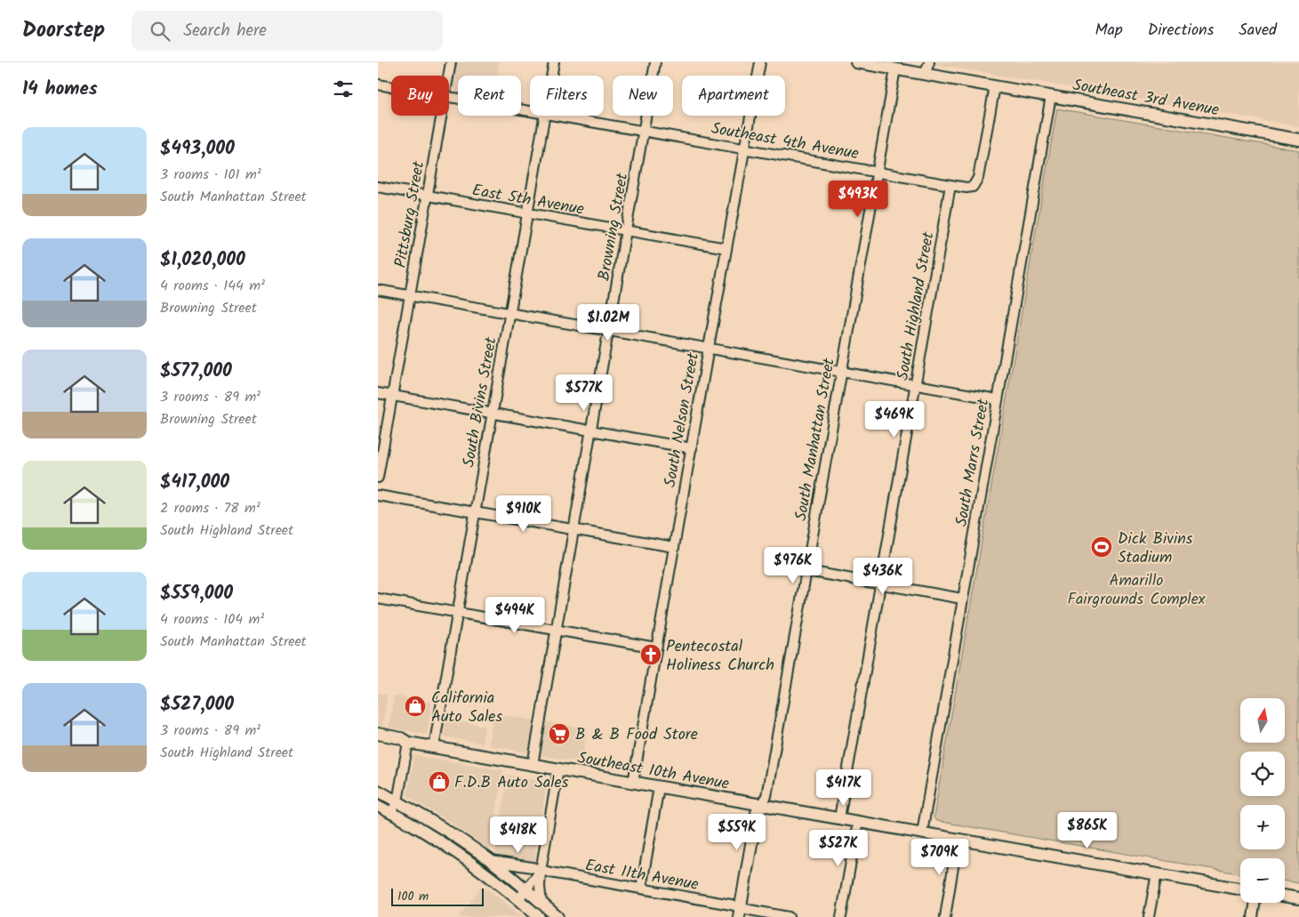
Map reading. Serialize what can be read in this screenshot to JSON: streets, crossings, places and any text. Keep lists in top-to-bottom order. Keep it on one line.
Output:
{"streets":{"main road":["Southeast 3rd Avenue","South Manhattan Street","Southeast 10th Avenue"],"street":["Southeast 4th Avenue","East 5th Avenue","Pittsburg Street","Browning Street","South Highland Street","South Bivins Street","South Nelson Street","South Marrs Street","East 11th Avenue"]},"crossings":[["Southeast 3rd Avenue","South Manhattan Street"],["Southeast 3rd Avenue","South Marrs Street"],["Southeast 4th Avenue","Browning Street"],["Southeast 4th Avenue","South Highland Street"],["Southeast 4th Avenue","South Nelson Street"],["Southeast 4th Avenue","South Manhattan Street"],["East 5th Avenue","Pittsburg Street"],["East 5th Avenue","Browning Street"],["East 5th Avenue","South Bivins Street"],["East 5th Avenue","South Nelson Street"],["Browning Street","Southeast 10th Avenue"],["South Highland Street","Southeast 10th Avenue"],["South Bivins Street","Southeast 10th Avenue"],["South Nelson Street","Southeast 10th Avenue"],["South Manhattan Street","Southeast 10th Avenue"],["South Manhattan Street","East 11th Avenue"],["South Marrs Street","Southeast 10th Avenue"]],"parks":["Amarillo Fairgrounds Complex"],"places":{"sports":["Dick Bivins Stadium"],"church":["Pentecostal Holiness Church"],"shop":["California Auto Sales","F.D.B Auto Sales"],"supermarket":["B & B Food Store"]},"scale_bar":"100 m","north":"top","page":{"header":"Doorstep","search":"Search here","nav":["Map","Directions","Saved"],"heading":"14 homes","chip":["Buy","Rent","Filters","New","Apartment"],"list":[{"name":"$493,000","note":"3 rooms · 101 m² · South Manhattan Street"},{"name":"$1,020,000","note":"4 rooms · 144 m² · Browning Street"},{"name":"$577,000","note":"3 rooms · 89 m² · Browning Street"},{"name":"$417,000","note":"2 rooms · 78 m² · South Highland Street"},{"name":"$559,000","note":"4 rooms · 104 m² · South Manhattan Street"},{"name":"$527,000","note":"3 rooms · 89 m² · South Highland Street"}],"price":["$493K","$1.02M","$577K","$469K","$910K","$976K","$436K","$494K","$417K","$865K","$559K","$418K","$527K","$709K"],"map_buttons":["+","−"],"scale":"100 m"}}
